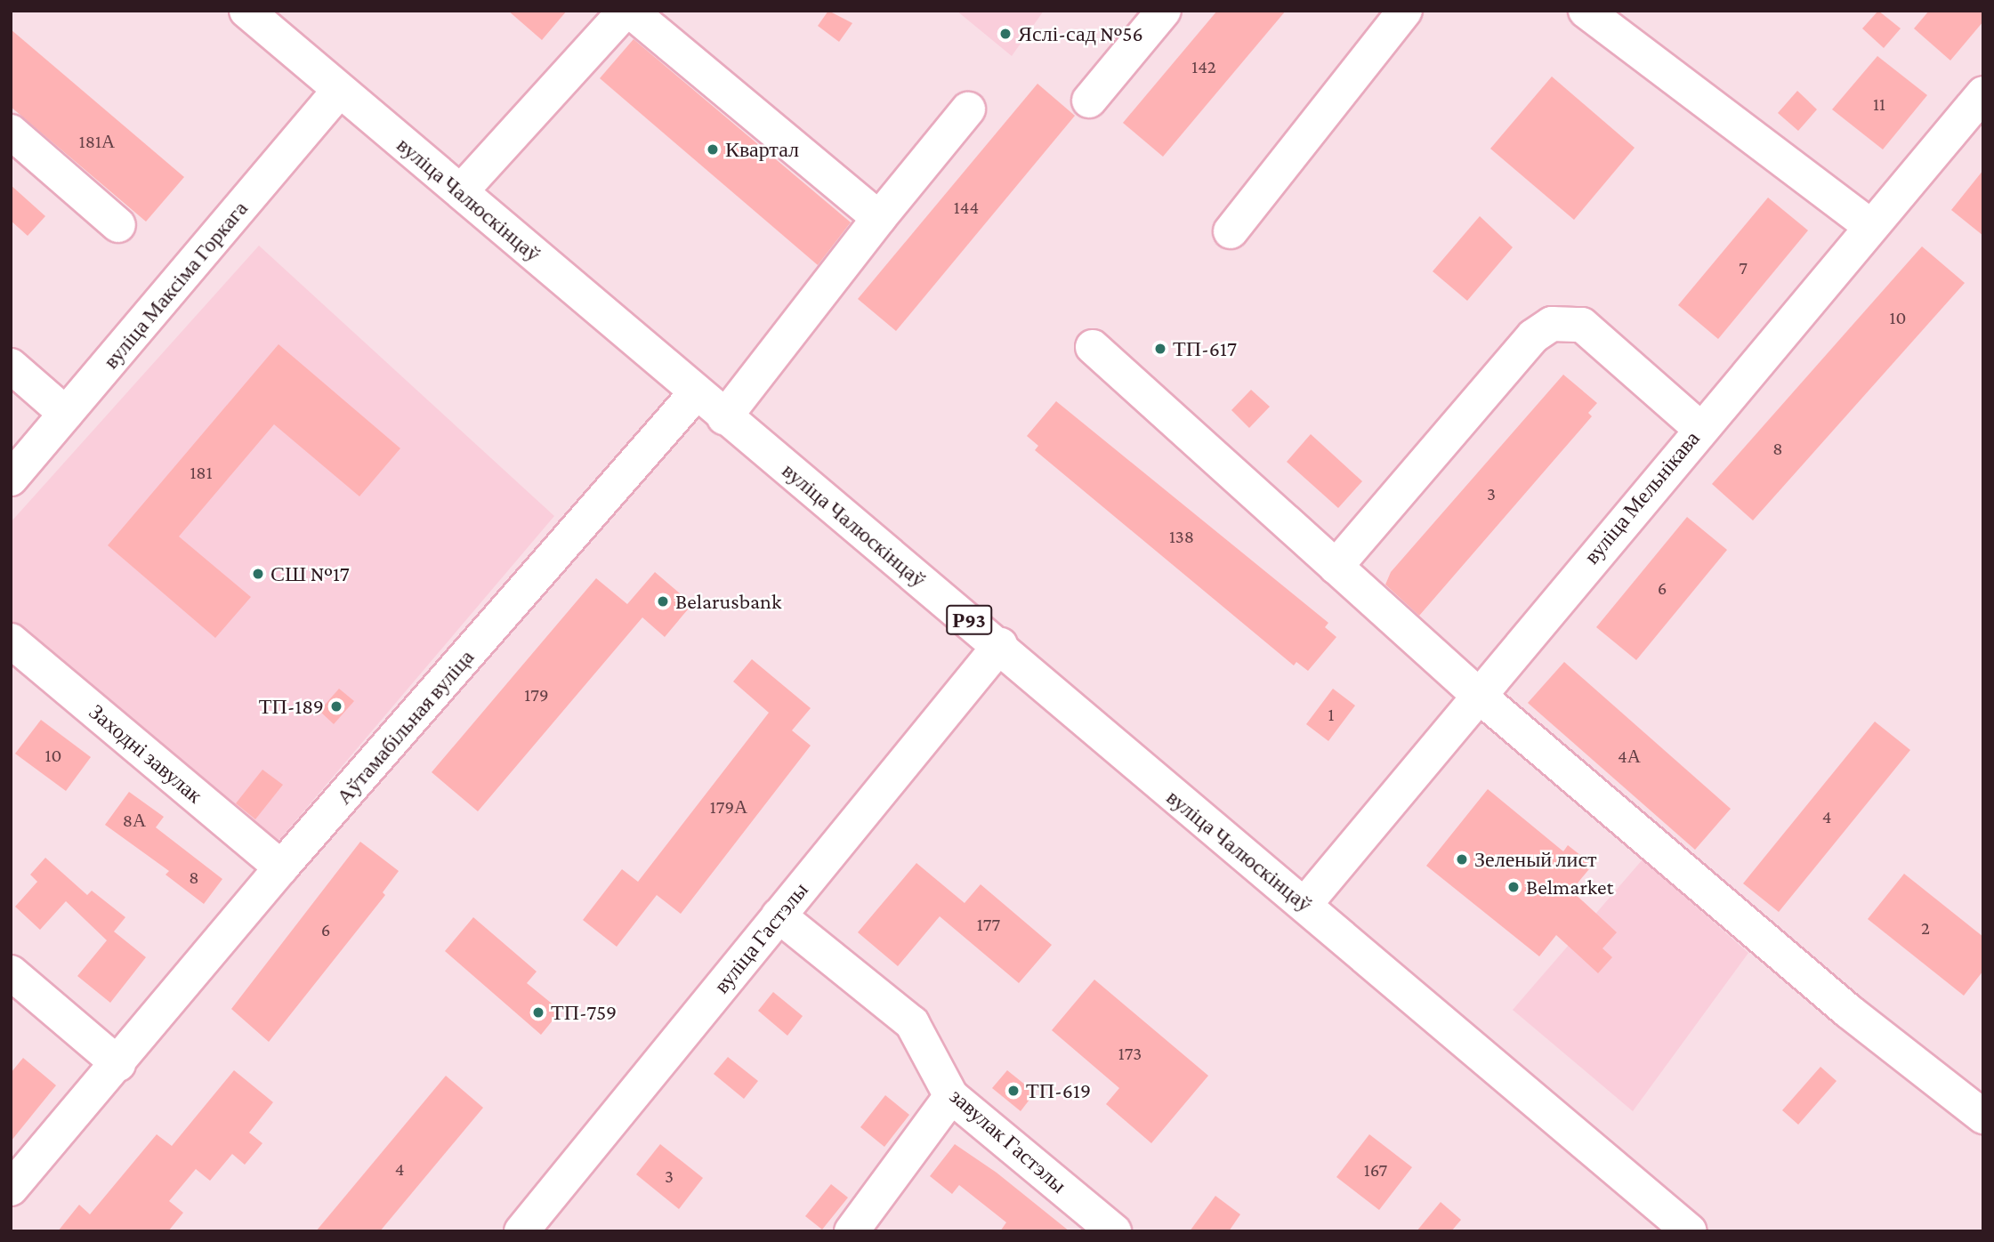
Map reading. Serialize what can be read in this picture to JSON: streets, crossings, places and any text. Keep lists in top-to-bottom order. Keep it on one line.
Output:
{"streets":{"street":["вуліца Чалюскінцаў","вуліца Максіма Горкага","вуліца Мельнікава","Р93","Аўтамабільная вуліца","Заходні завулак","вуліца Гастэлы","завулак Гастэлы"]},"crossings":[["вуліца Чалюскінцаў","вуліца Максіма Горкага"],["вуліца Чалюскінцаў","вуліца Мельнікава"],["вуліца Чалюскінцаў","Аўтамабільная вуліца"],["вуліца Чалюскінцаў","вуліца Гастэлы"],["Аўтамабільная вуліца","Заходні завулак"],["вуліца Гастэлы","завулак Гастэлы"]],"places":["Яслі-сад №56","Квартал","ТП-617","СШ №17","Belarusbank","ТП-189","Зеленый лист","Belmarket","ТП-759","ТП-619"],"house_numbers":["142","11","181А","144","7","10","8","181","3","138","6","179","1","10","4А","179А","4","8А","8","177","2","6","173","4","167","3"]}
